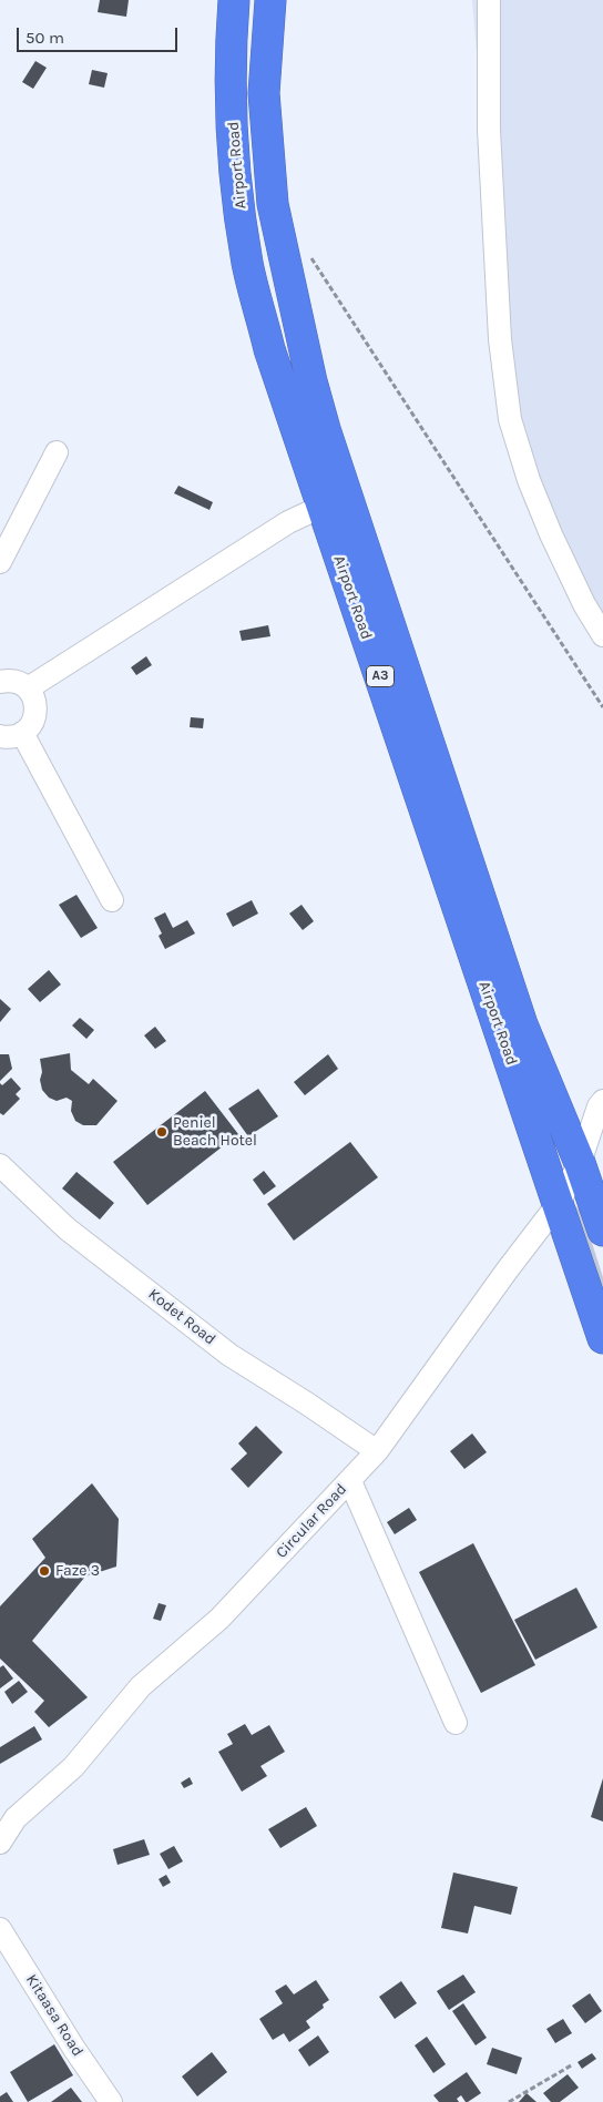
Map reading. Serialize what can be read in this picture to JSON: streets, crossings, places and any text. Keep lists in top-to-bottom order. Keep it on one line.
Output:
{"streets":{"highway":["Airport Road","A3"],"street":["Kodet Road","Circular Road","Kitaasa Road"]},"crossings":[["Airport Road","Circular Road"],["Kodet Road","Circular Road"]],"places":["Peniel Beach Hotel","Faze 3"],"scale_bar":"50 m"}
